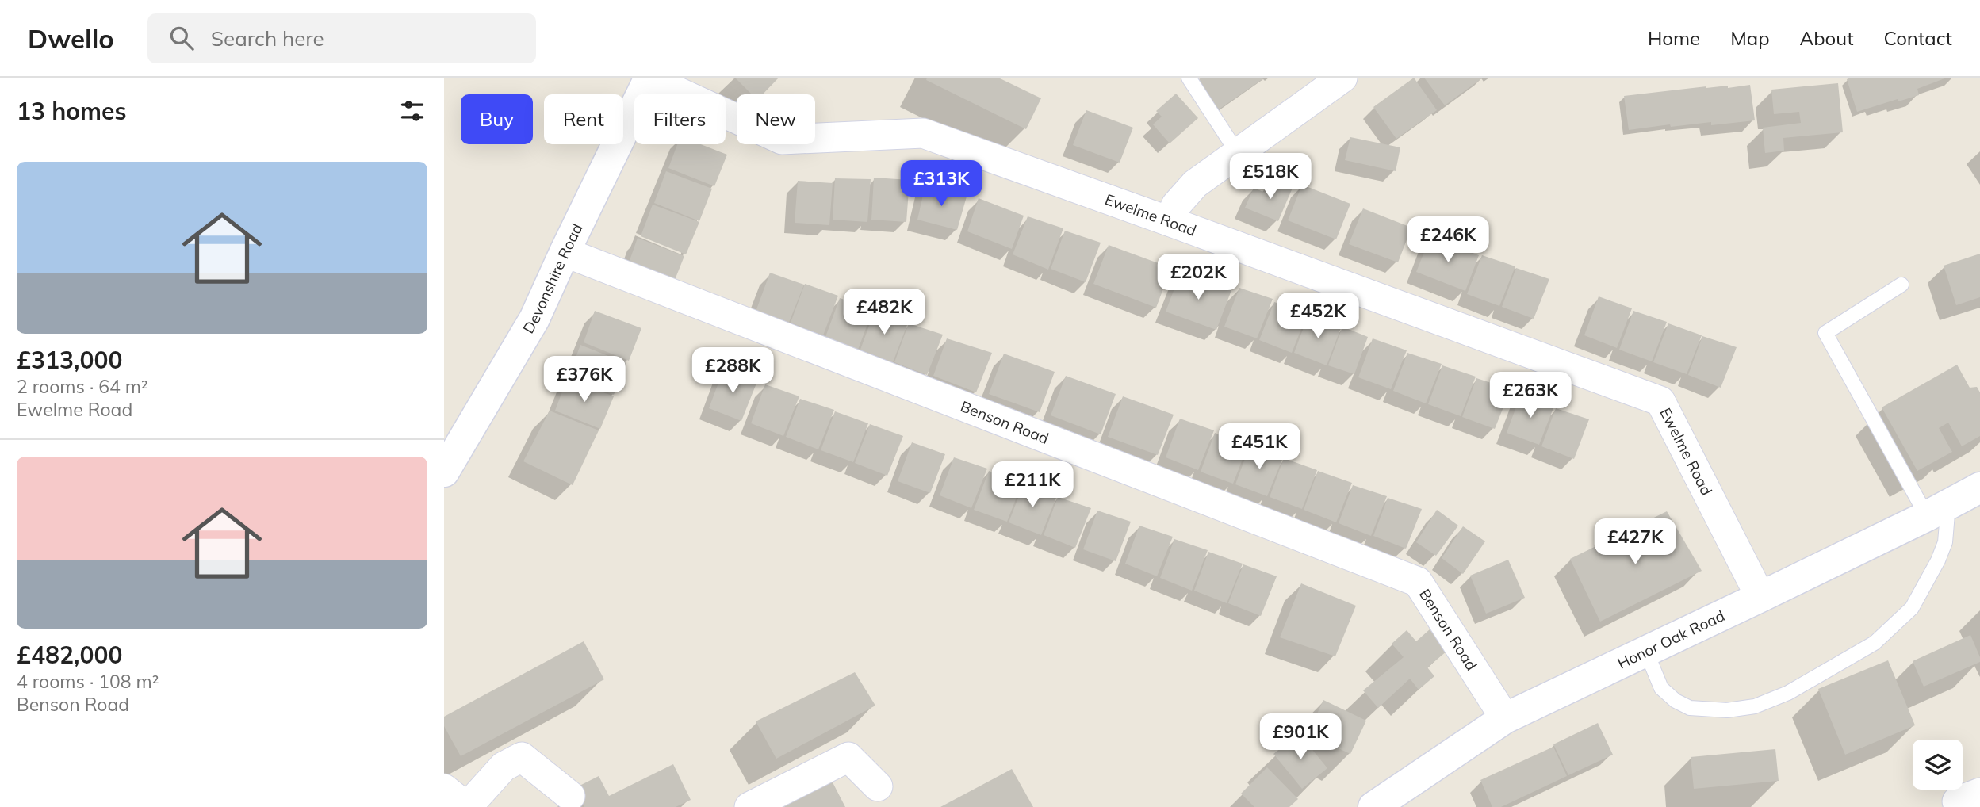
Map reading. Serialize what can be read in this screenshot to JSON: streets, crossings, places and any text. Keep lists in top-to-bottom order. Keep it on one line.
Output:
{"streets":{"street":["Ewelme Road","Devonshire Road","Benson Road","Honor Oak Road"]},"crossings":[["Ewelme Road","Devonshire Road"],["Ewelme Road","Honor Oak Road"],["Devonshire Road","Benson Road"],["Benson Road","Honor Oak Road"]],"page":{"header":"Dwello","search":"Search here","nav":["Home","Map","About","Contact"],"heading":"13 homes","chip":["Buy","Rent","Filters","New"],"list":[{"name":"£313,000","note":"2 rooms · 64 m² · Ewelme Road"},{"name":"£482,000","note":"4 rooms · 108 m² · Benson Road"}],"price":["£518K","£313K","£246K","£202K","£482K","£452K","£288K","£376K","£263K","£451K","£211K","£427K","£901K"]}}
